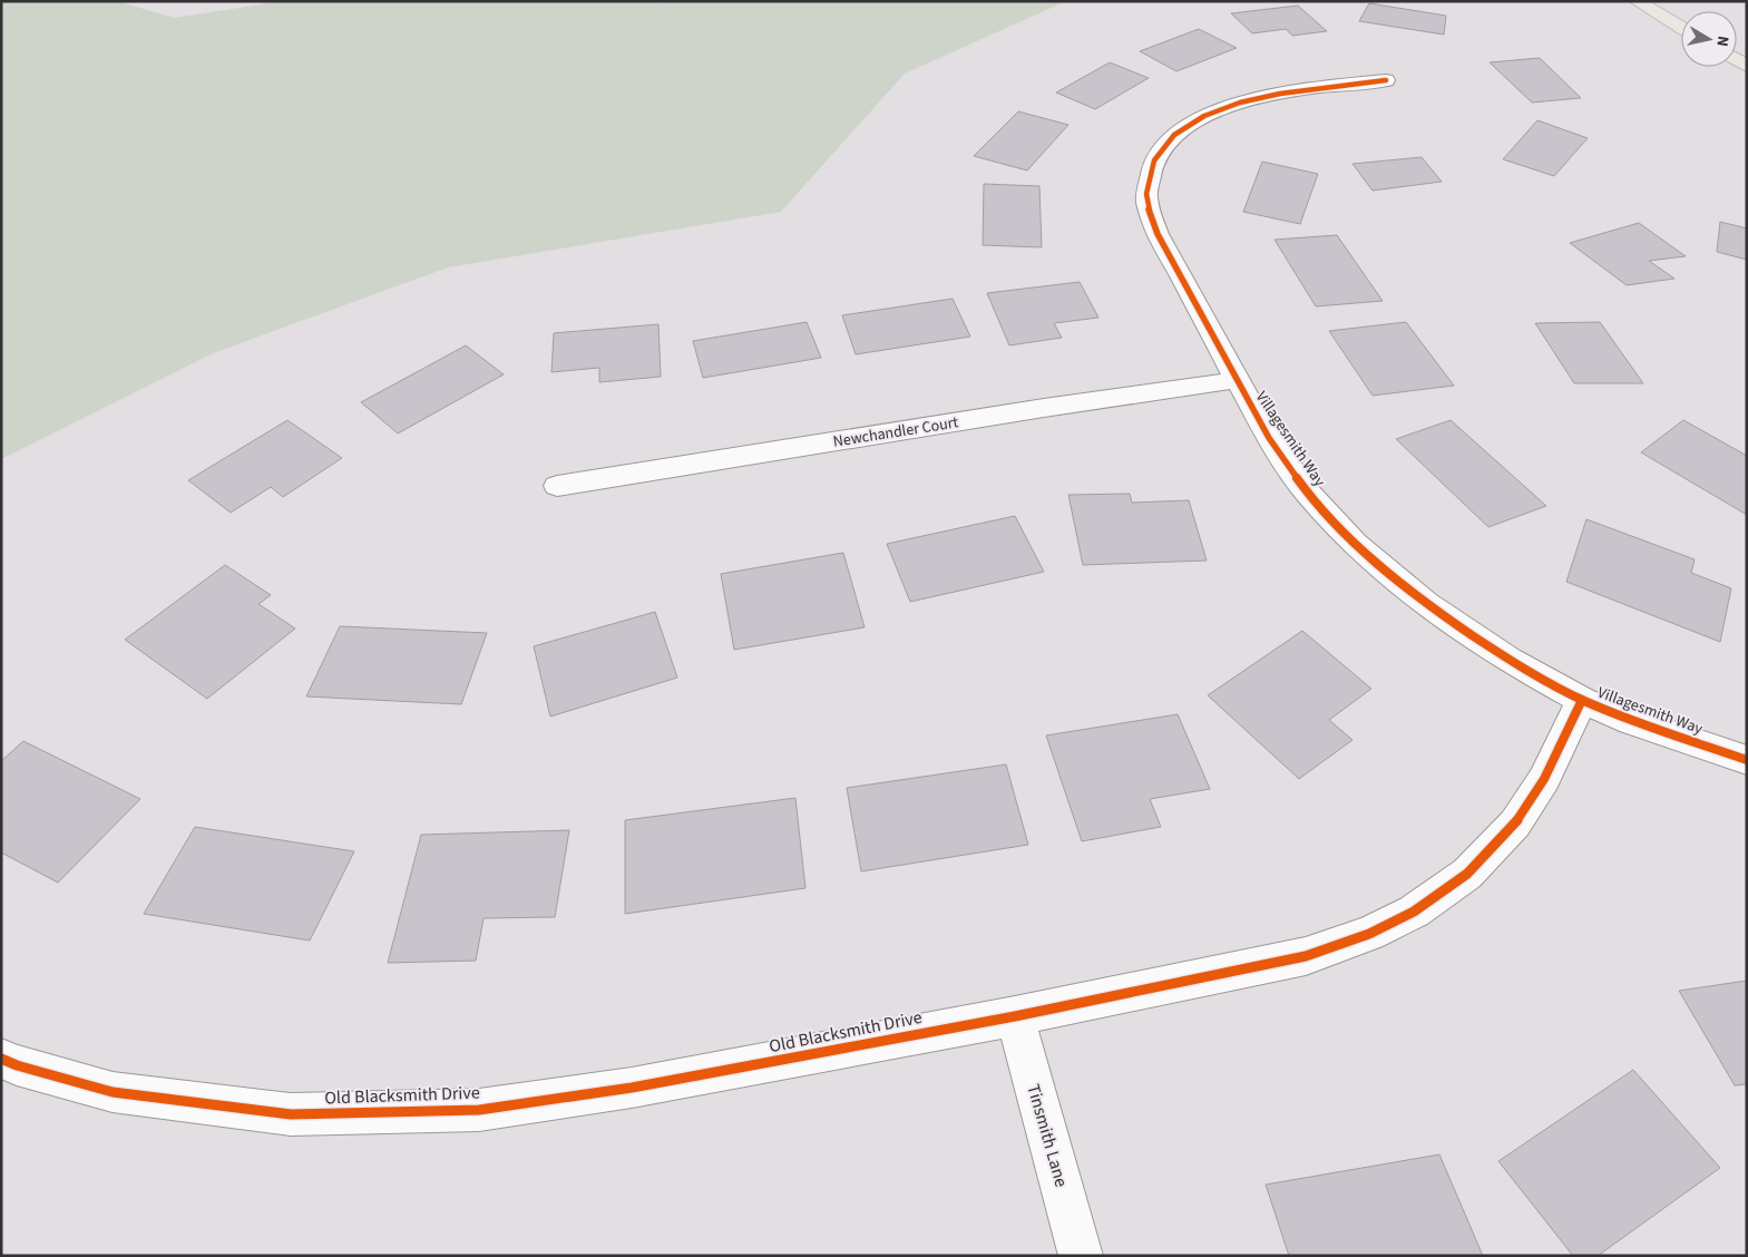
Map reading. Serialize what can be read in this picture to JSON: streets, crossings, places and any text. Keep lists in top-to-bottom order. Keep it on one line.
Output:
{"streets":{"street":["Newchandler Court","Villagesmith Way","Old Blacksmith Drive","Tinsmith Lane"]},"crossings":[["Newchandler Court","Villagesmith Way"],["Villagesmith Way","Old Blacksmith Drive"],["Old Blacksmith Drive","Tinsmith Lane"]],"north":"right"}
